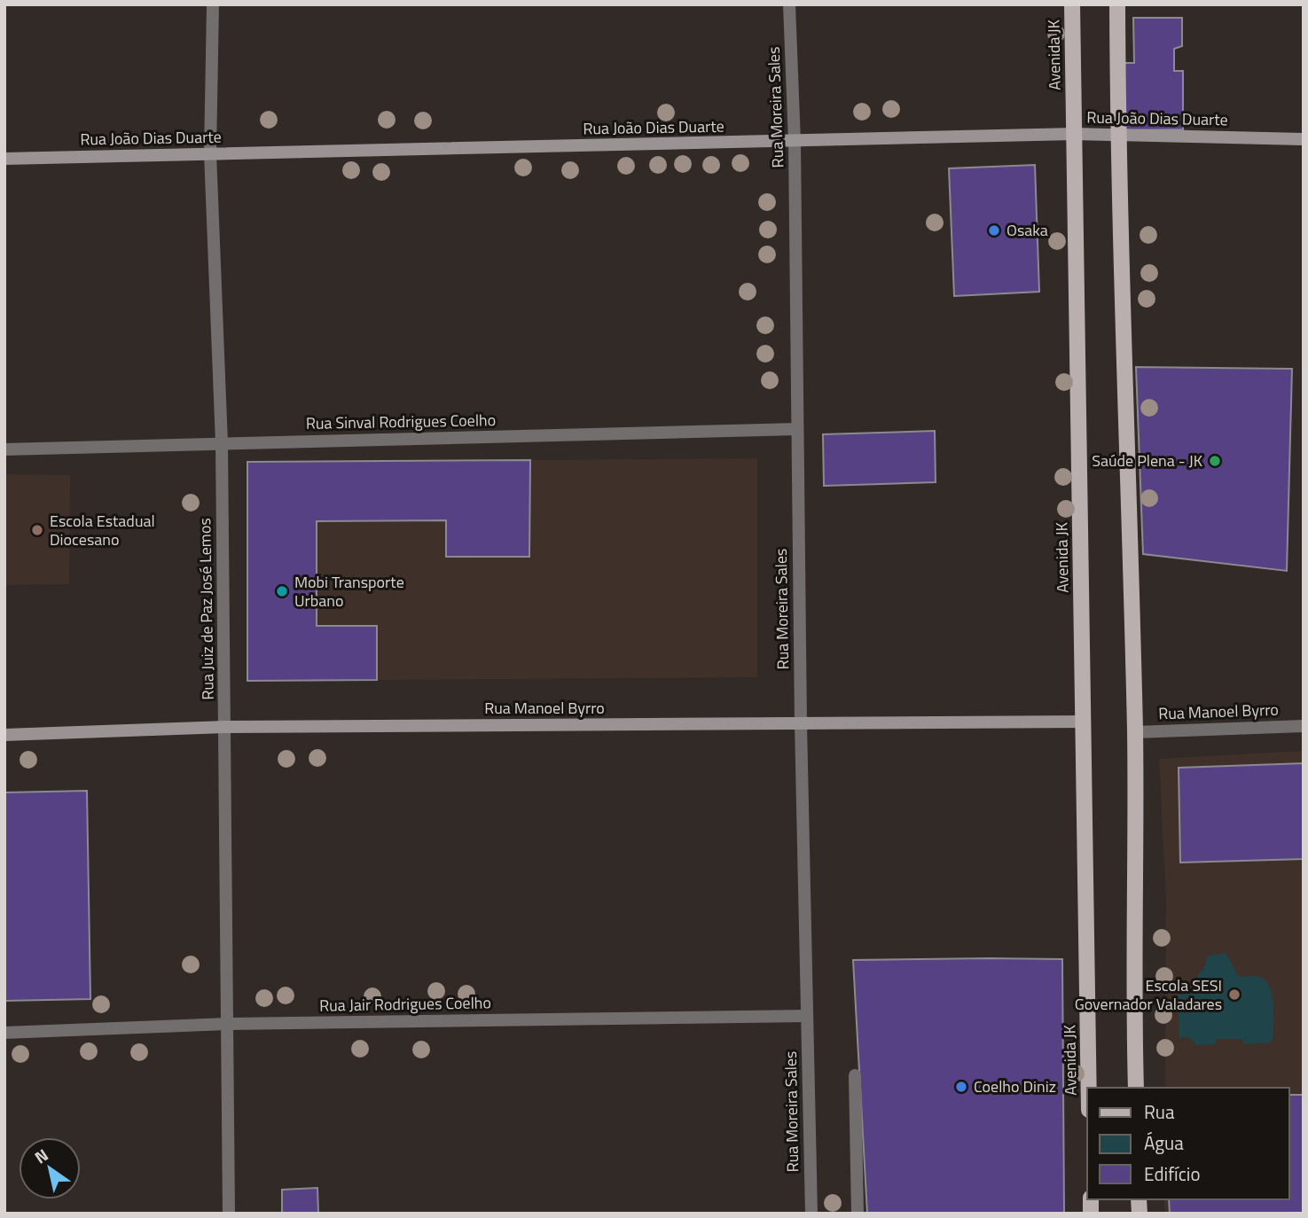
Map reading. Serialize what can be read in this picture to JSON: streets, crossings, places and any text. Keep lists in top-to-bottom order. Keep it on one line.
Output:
{"streets":{"main road":["Avenida JK"],"street":["Rua Moreira Sales","Rua João Dias Duarte","Rua Sinval Rodrigues Coelho","Rua Juiz de Paz José Lemos","Rua Manoel Byrro","Rua Jair Rodrigues Coelho"]},"crossings":[["Avenida JK","Rua João Dias Duarte"],["Avenida JK","Rua Manoel Byrro"],["Rua Moreira Sales","Rua João Dias Duarte"],["Rua Moreira Sales","Rua Sinval Rodrigues Coelho"],["Rua Moreira Sales","Rua Manoel Byrro"],["Rua Moreira Sales","Rua Jair Rodrigues Coelho"],["Rua João Dias Duarte","Rua Juiz de Paz José Lemos"],["Rua Sinval Rodrigues Coelho","Rua Juiz de Paz José Lemos"],["Rua Juiz de Paz José Lemos","Rua Manoel Byrro"],["Rua Juiz de Paz José Lemos","Rua Jair Rodrigues Coelho"]],"places":["Osaka","Saúde Plena - JK","Escola Estadual Diocesano","Mobi Transporte Urbano","Escola SESI Governador Valadares","Coelho Diniz"],"legend":["Rua","Água","Edifício"],"north":"top left"}
